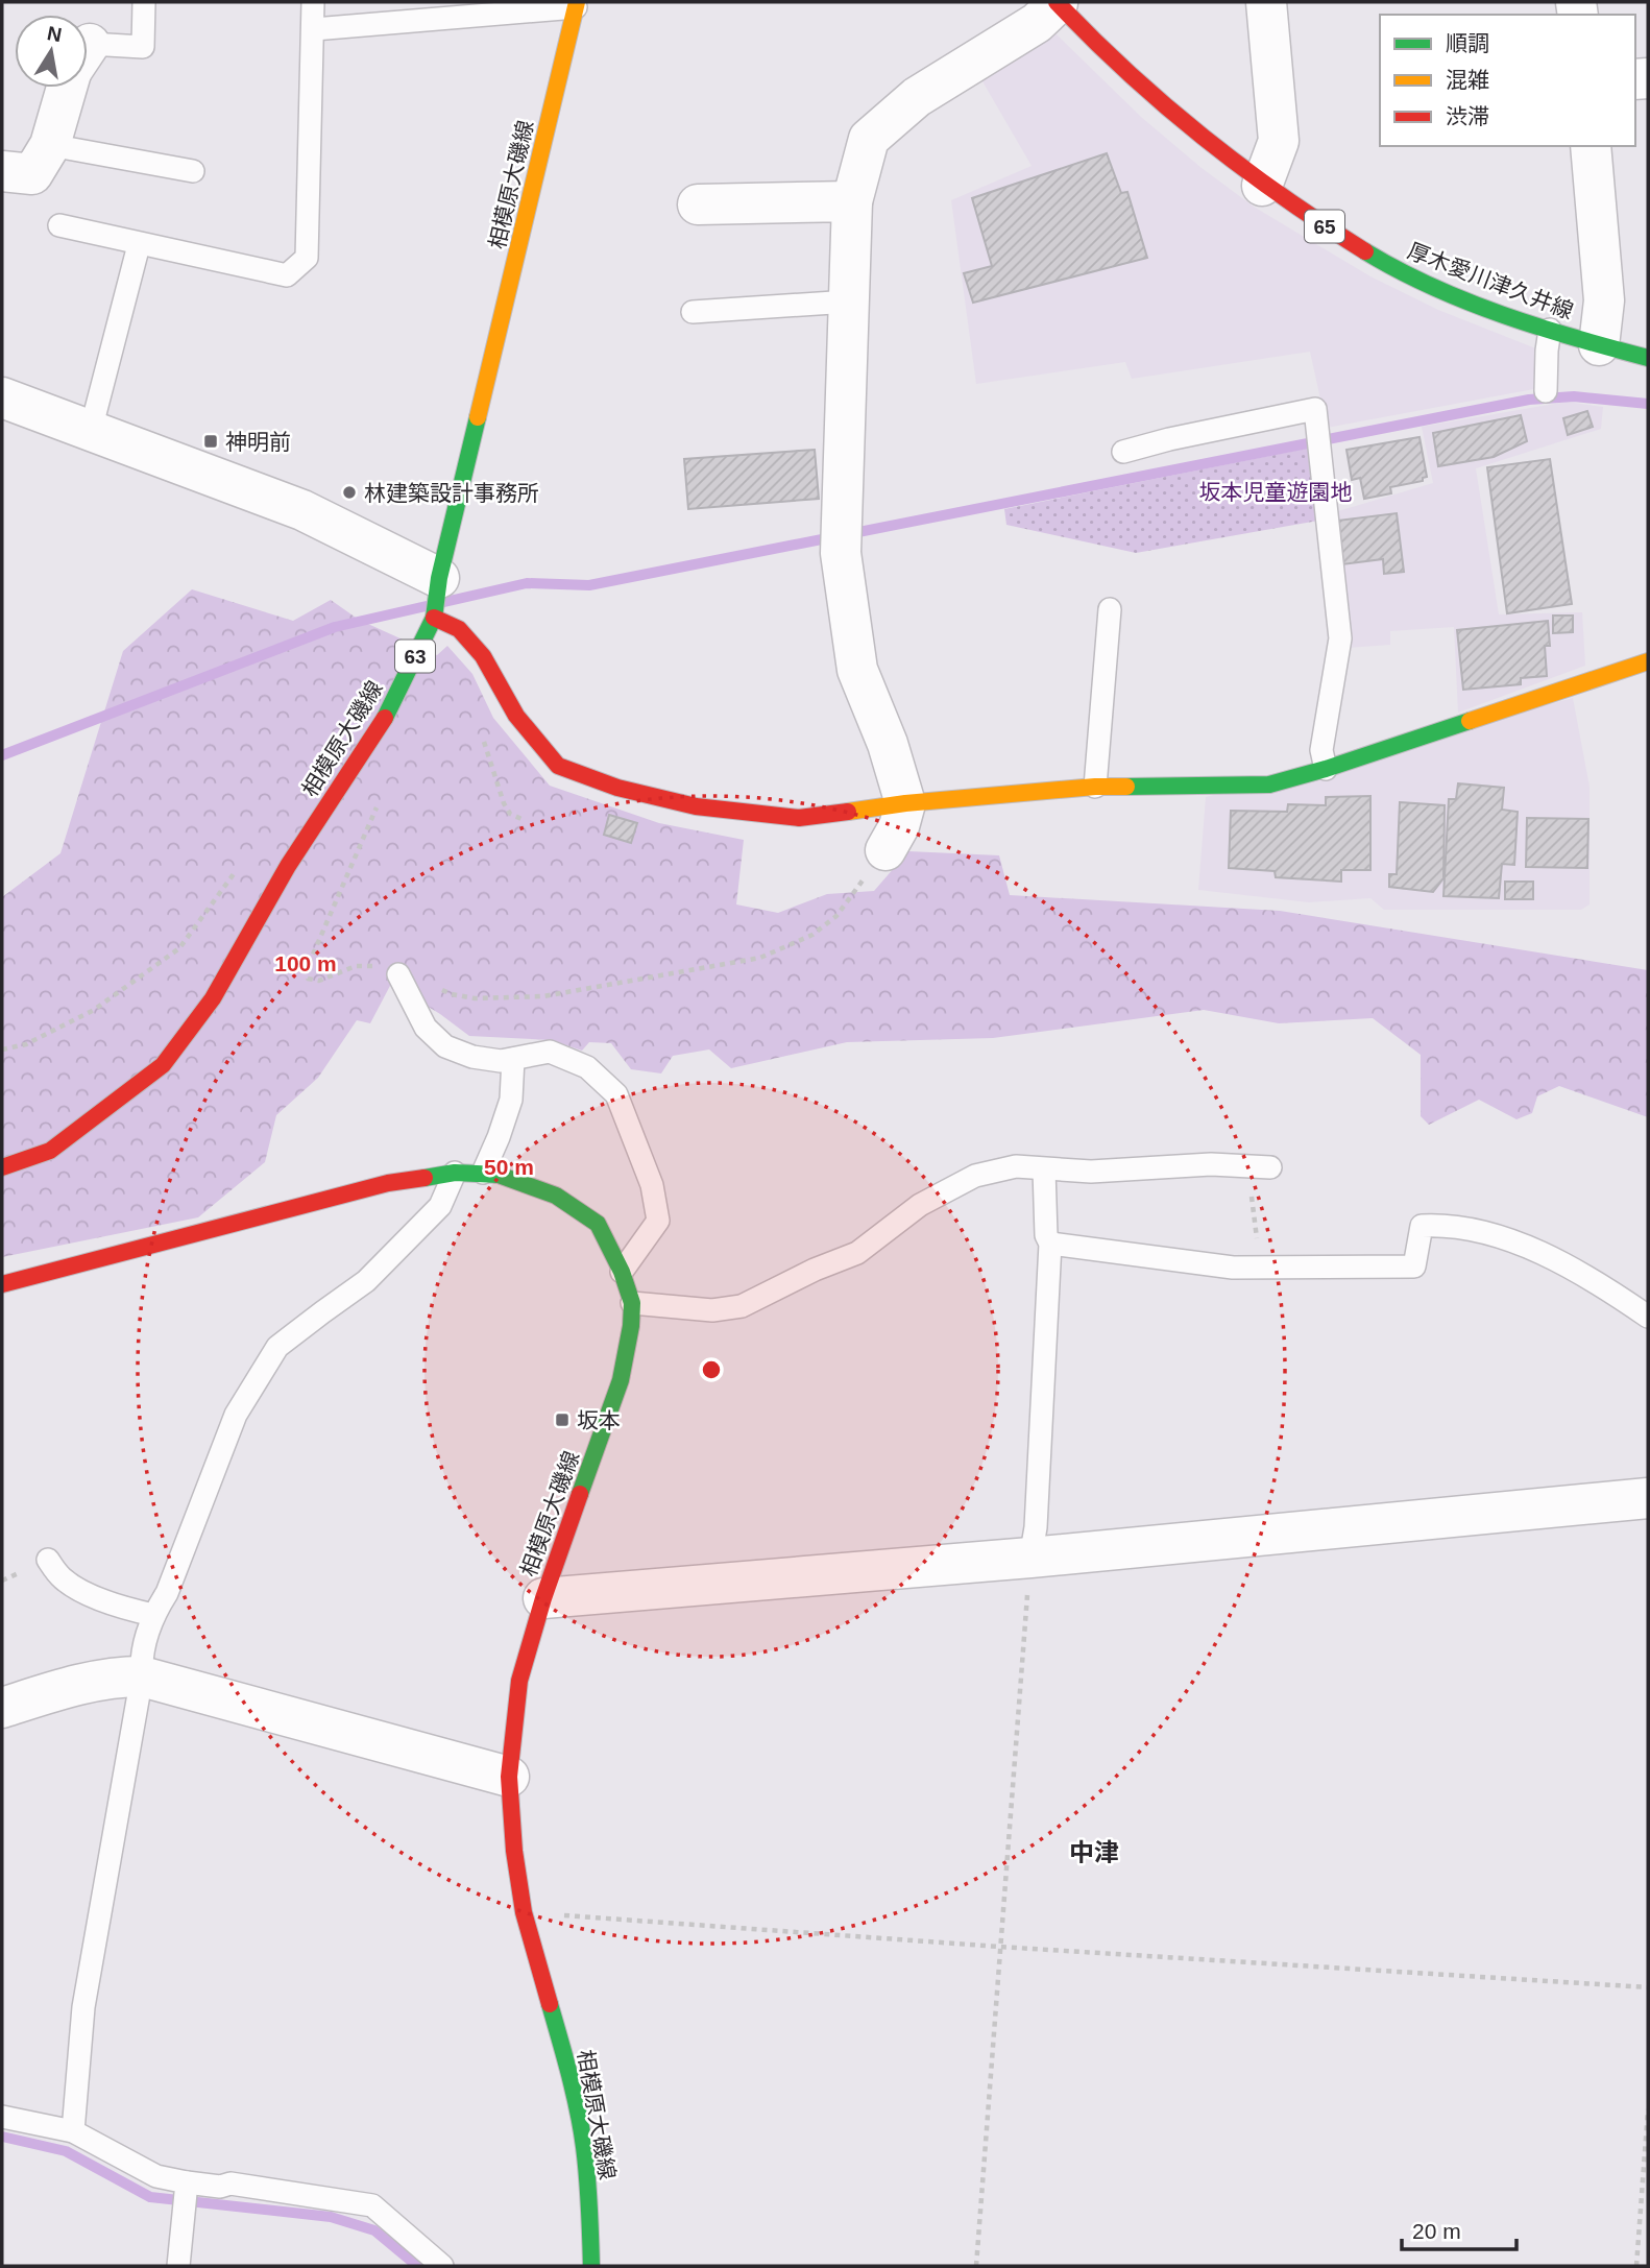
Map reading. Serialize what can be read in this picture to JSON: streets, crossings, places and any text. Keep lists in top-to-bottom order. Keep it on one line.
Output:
{"streets":{"main road":["相模原大磯線","65","厚木愛川津久井線","63"]},"districts":["中津"],"parks":["坂本児童遊園地"],"places":{"transit":["神明前","坂本"],"other":["林建築設計事務所"]},"legend":["順調","混雑","渋滞"],"scale_bar":"20 m","north":"top","rings":["100 m","50 m"]}
